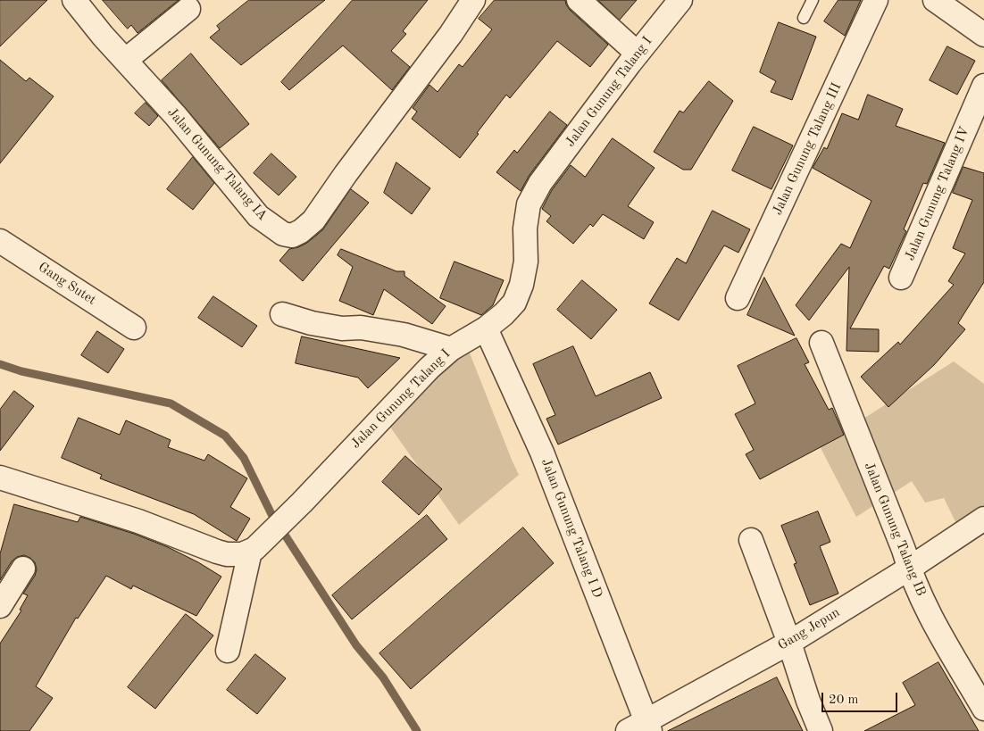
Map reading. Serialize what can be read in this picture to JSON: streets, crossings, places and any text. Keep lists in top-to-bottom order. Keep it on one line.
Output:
{"streets":{"street":["Jalan Gunung Talang I","Jalan Gunung Talang III","Jalan Gunung Talang IA","Jalan Gunung Talang IV","Gang Sutet","Jalan Gunung Talang I D","Jalan Gunung Talang IB","Gang Jepun"]},"crossings":[["Jalan Gunung Talang I","Jalan Gunung Talang I D"],["Jalan Gunung Talang I D","Gang Jepun"],["Jalan Gunung Talang IB","Gang Jepun"]],"scale_bar":"20 m"}
